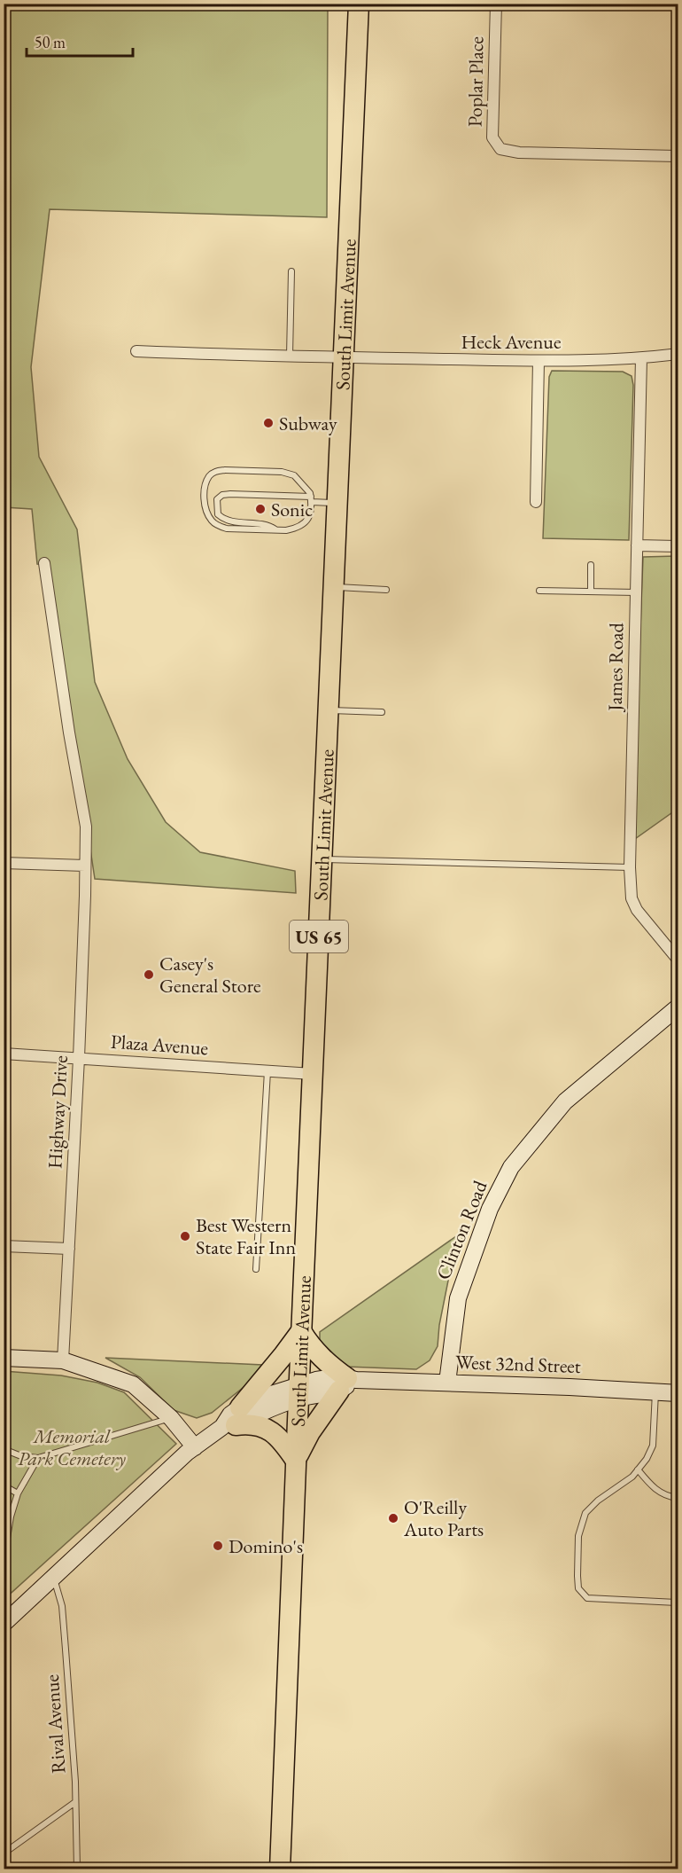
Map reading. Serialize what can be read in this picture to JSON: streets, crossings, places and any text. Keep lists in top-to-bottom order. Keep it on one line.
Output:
{"streets":{"highway":["South Limit Avenue","US 65"],"street":["Poplar Place","Heck Avenue","James Road","Plaza Avenue","Highway Drive","Clinton Road","West 32nd Street"],"lane":["Rival Avenue"]},"crossings":[["South Limit Avenue","Heck Avenue"],["South Limit Avenue","Plaza Avenue"],["South Limit Avenue","West 32nd Street"],["Heck Avenue","James Road"],["Plaza Avenue","Highway Drive"],["Clinton Road","West 32nd Street"],["West 32nd Street","Rival Avenue"]],"parks":["Memorial Park Cemetery"],"places":["Subway","Sonic","Casey's General Store","Best Western State Fair Inn","O'Reilly Auto Parts","Domino's"],"scale_bar":"50 m"}
